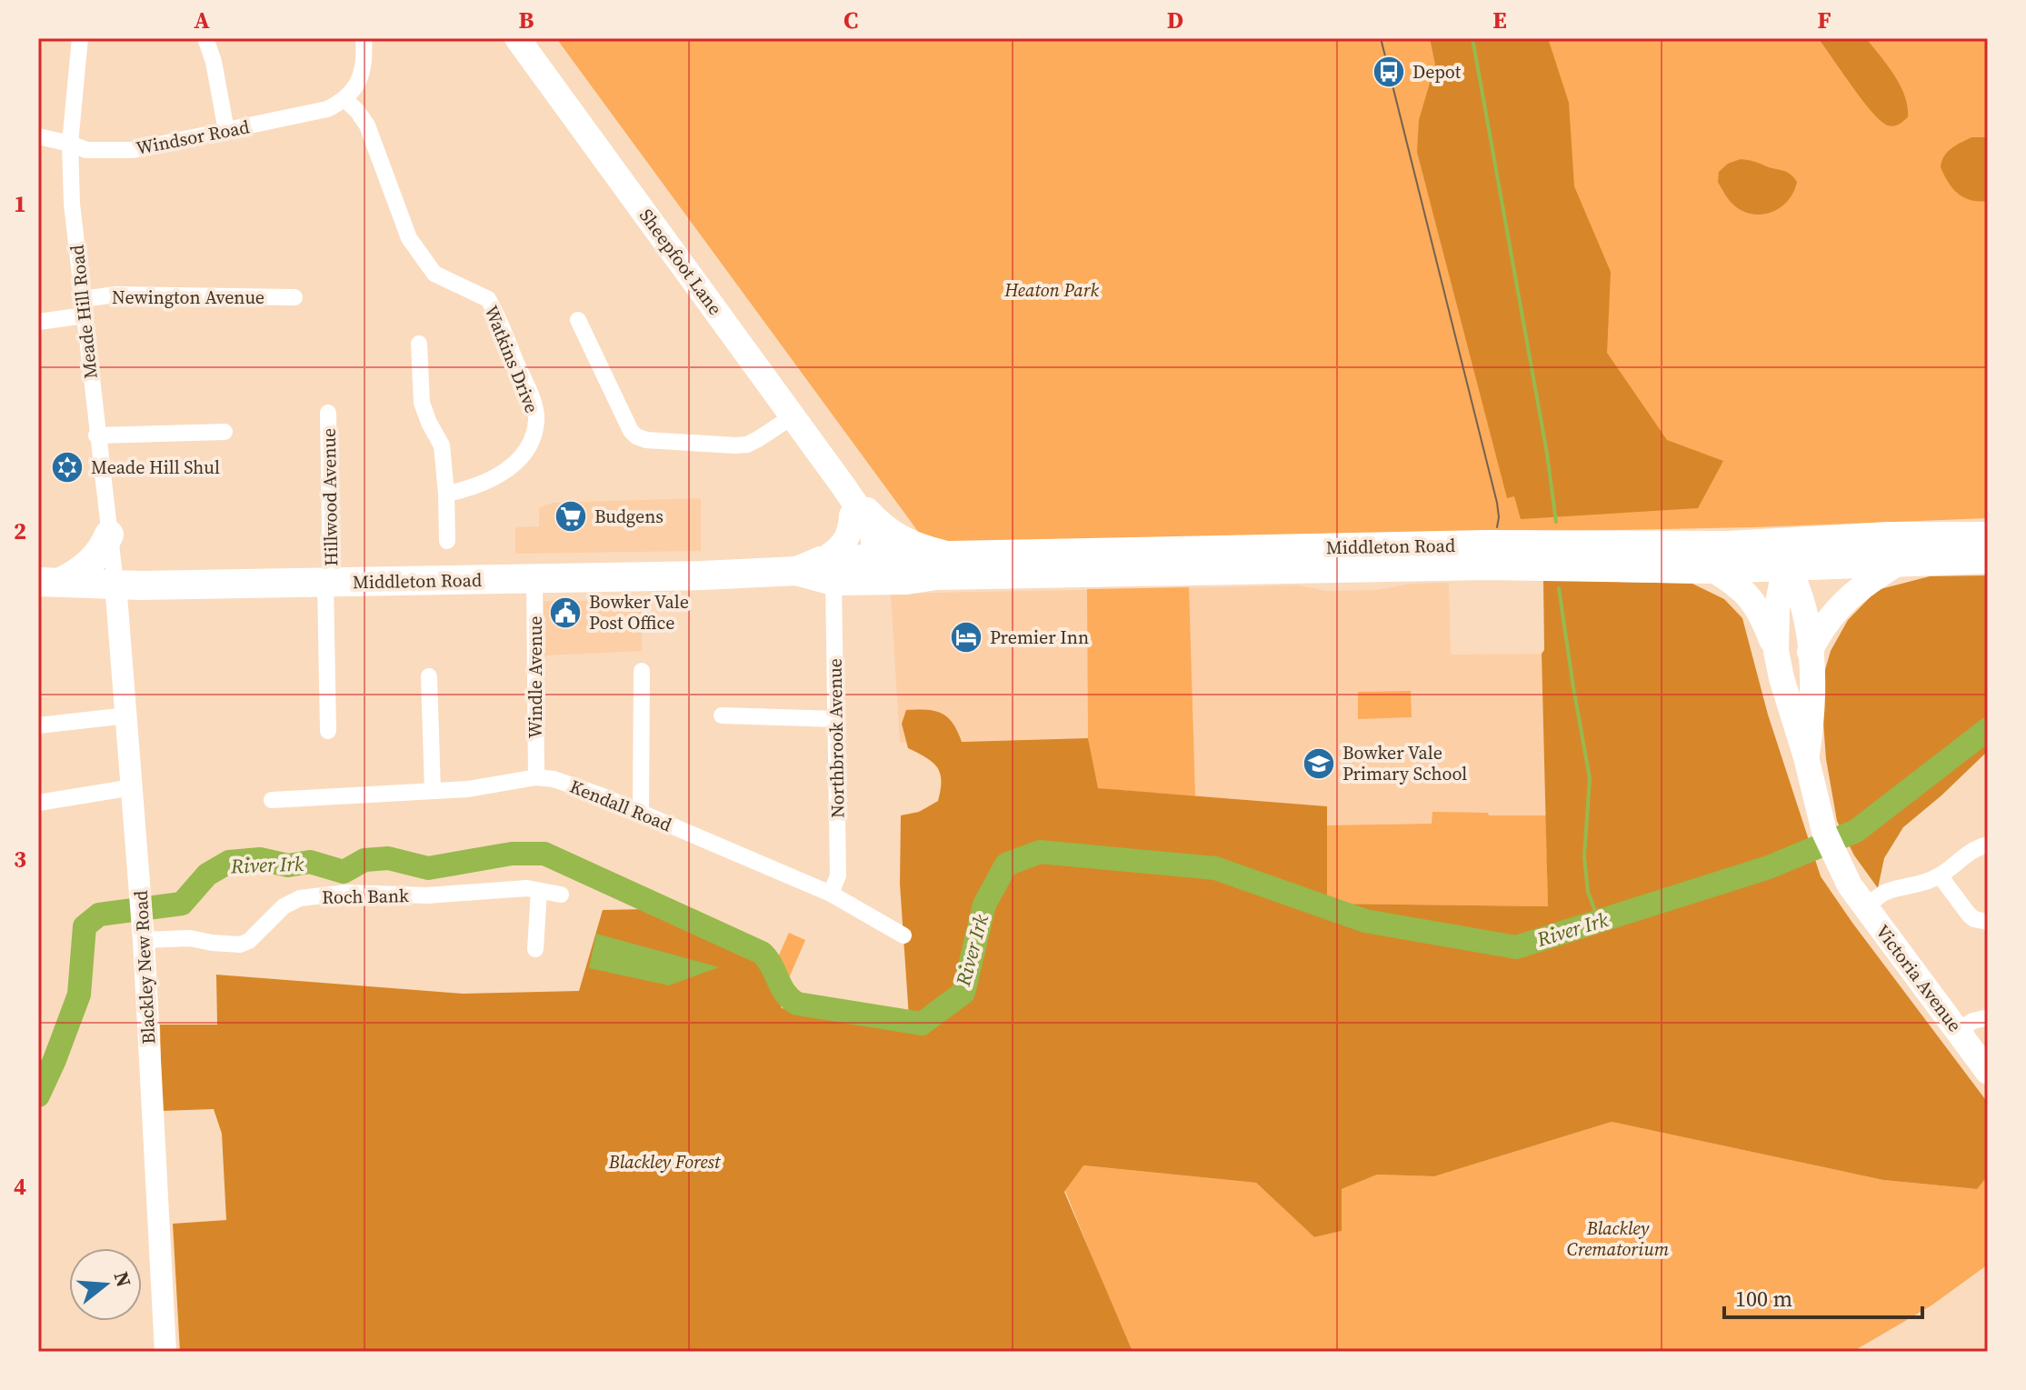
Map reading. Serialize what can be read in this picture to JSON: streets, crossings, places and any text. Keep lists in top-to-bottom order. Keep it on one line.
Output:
{"streets":{"highway":["Middleton Road"],"main road":["Sheepfoot Lane","Victoria Avenue"],"street":["Windsor Road","Newington Avenue","Meade Hill Road","Watkins Drive","Hillwood Avenue","Windle Avenue","Northbrook Avenue","Kendall Road","Roch Bank","Blackley New Road"]},"crossings":[["Windsor Road","Meade Hill Road"],["Windsor Road","Watkins Drive"],["Sheepfoot Lane","Middleton Road"],["Sheepfoot Lane","Northbrook Avenue"],["Newington Avenue","Meade Hill Road"],["Meade Hill Road","Middleton Road"],["Meade Hill Road","Blackley New Road"],["Hillwood Avenue","Middleton Road"],["Middleton Road","Windle Avenue"],["Middleton Road","Northbrook Avenue"],["Middleton Road","Blackley New Road"],["Windle Avenue","Kendall Road"],["Northbrook Avenue","Kendall Road"],["Roch Bank","Blackley New Road"]],"water":["River Irk"],"parks":["Heaton Park","Blackley Forest","Blackley Crematorium"],"places":{"bus stop":["Depot"],"synagogue":["Meade Hill Shul"],"supermarket":["Budgens"],"public building":["Bowker Vale Post Office"],"hotel":["Premier Inn"],"school or university":["Bowker Vale Primary School"]},"scale_bar":"100 m","north":"right","grid":{"columns":["A","B","C","D","E","F"],"rows":["1","2","3","4"]}}
